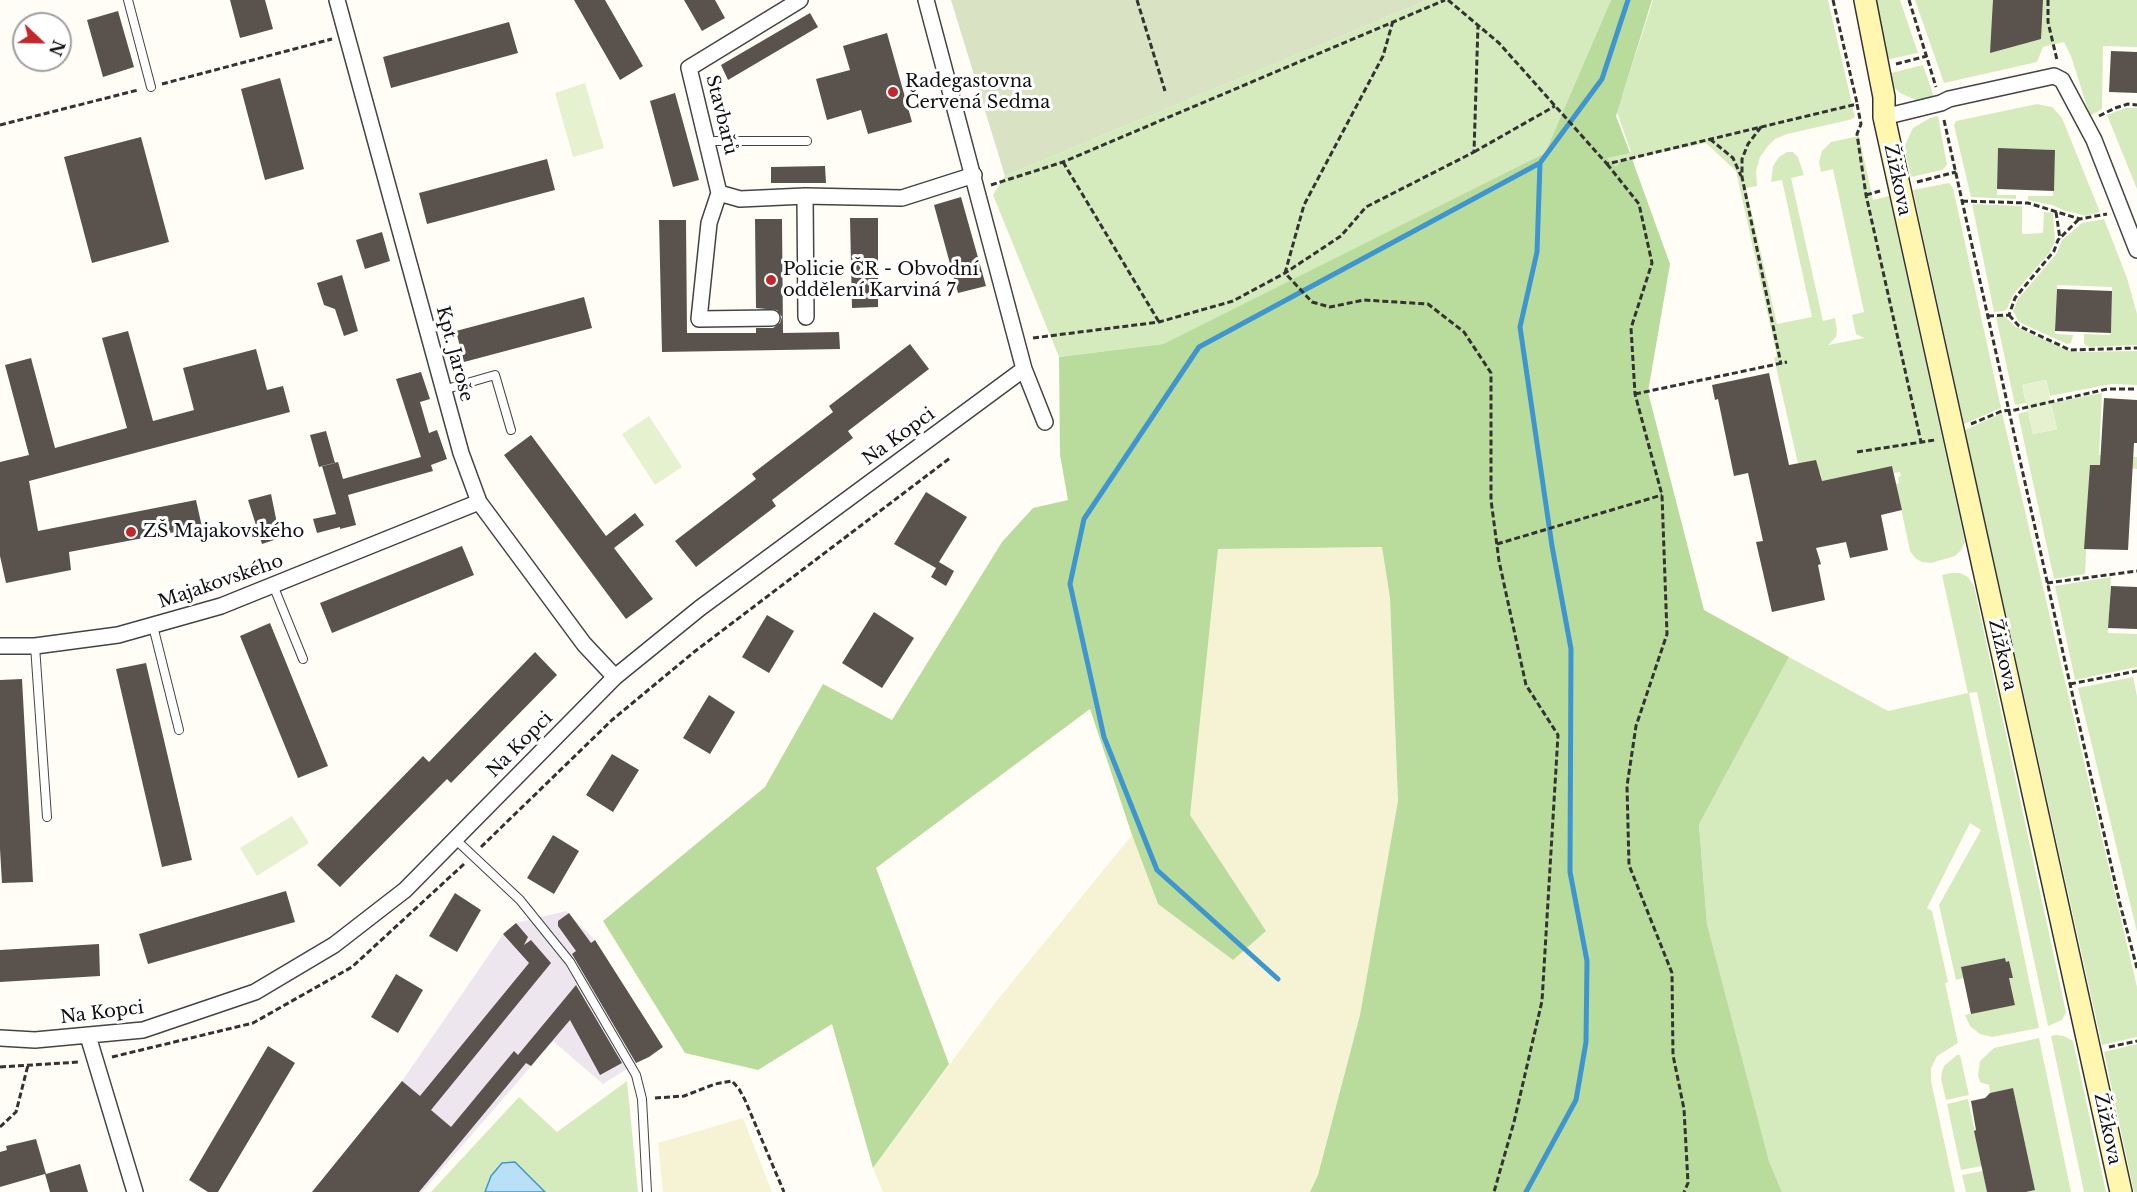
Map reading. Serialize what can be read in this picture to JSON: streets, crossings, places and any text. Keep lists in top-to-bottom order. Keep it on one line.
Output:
{"streets":{"street":["Stavbařů","Žižkova","Kpt. Jaroše","Na Kopci","Majakovského"]},"crossings":[["Kpt. Jaroše","Na Kopci"],["Kpt. Jaroše","Majakovského"]],"places":["Radegastovna Červená Sedma","Policie ČR - Obvodní oddělení Karviná 7","ZŠ Majakovského"],"north":"right"}
